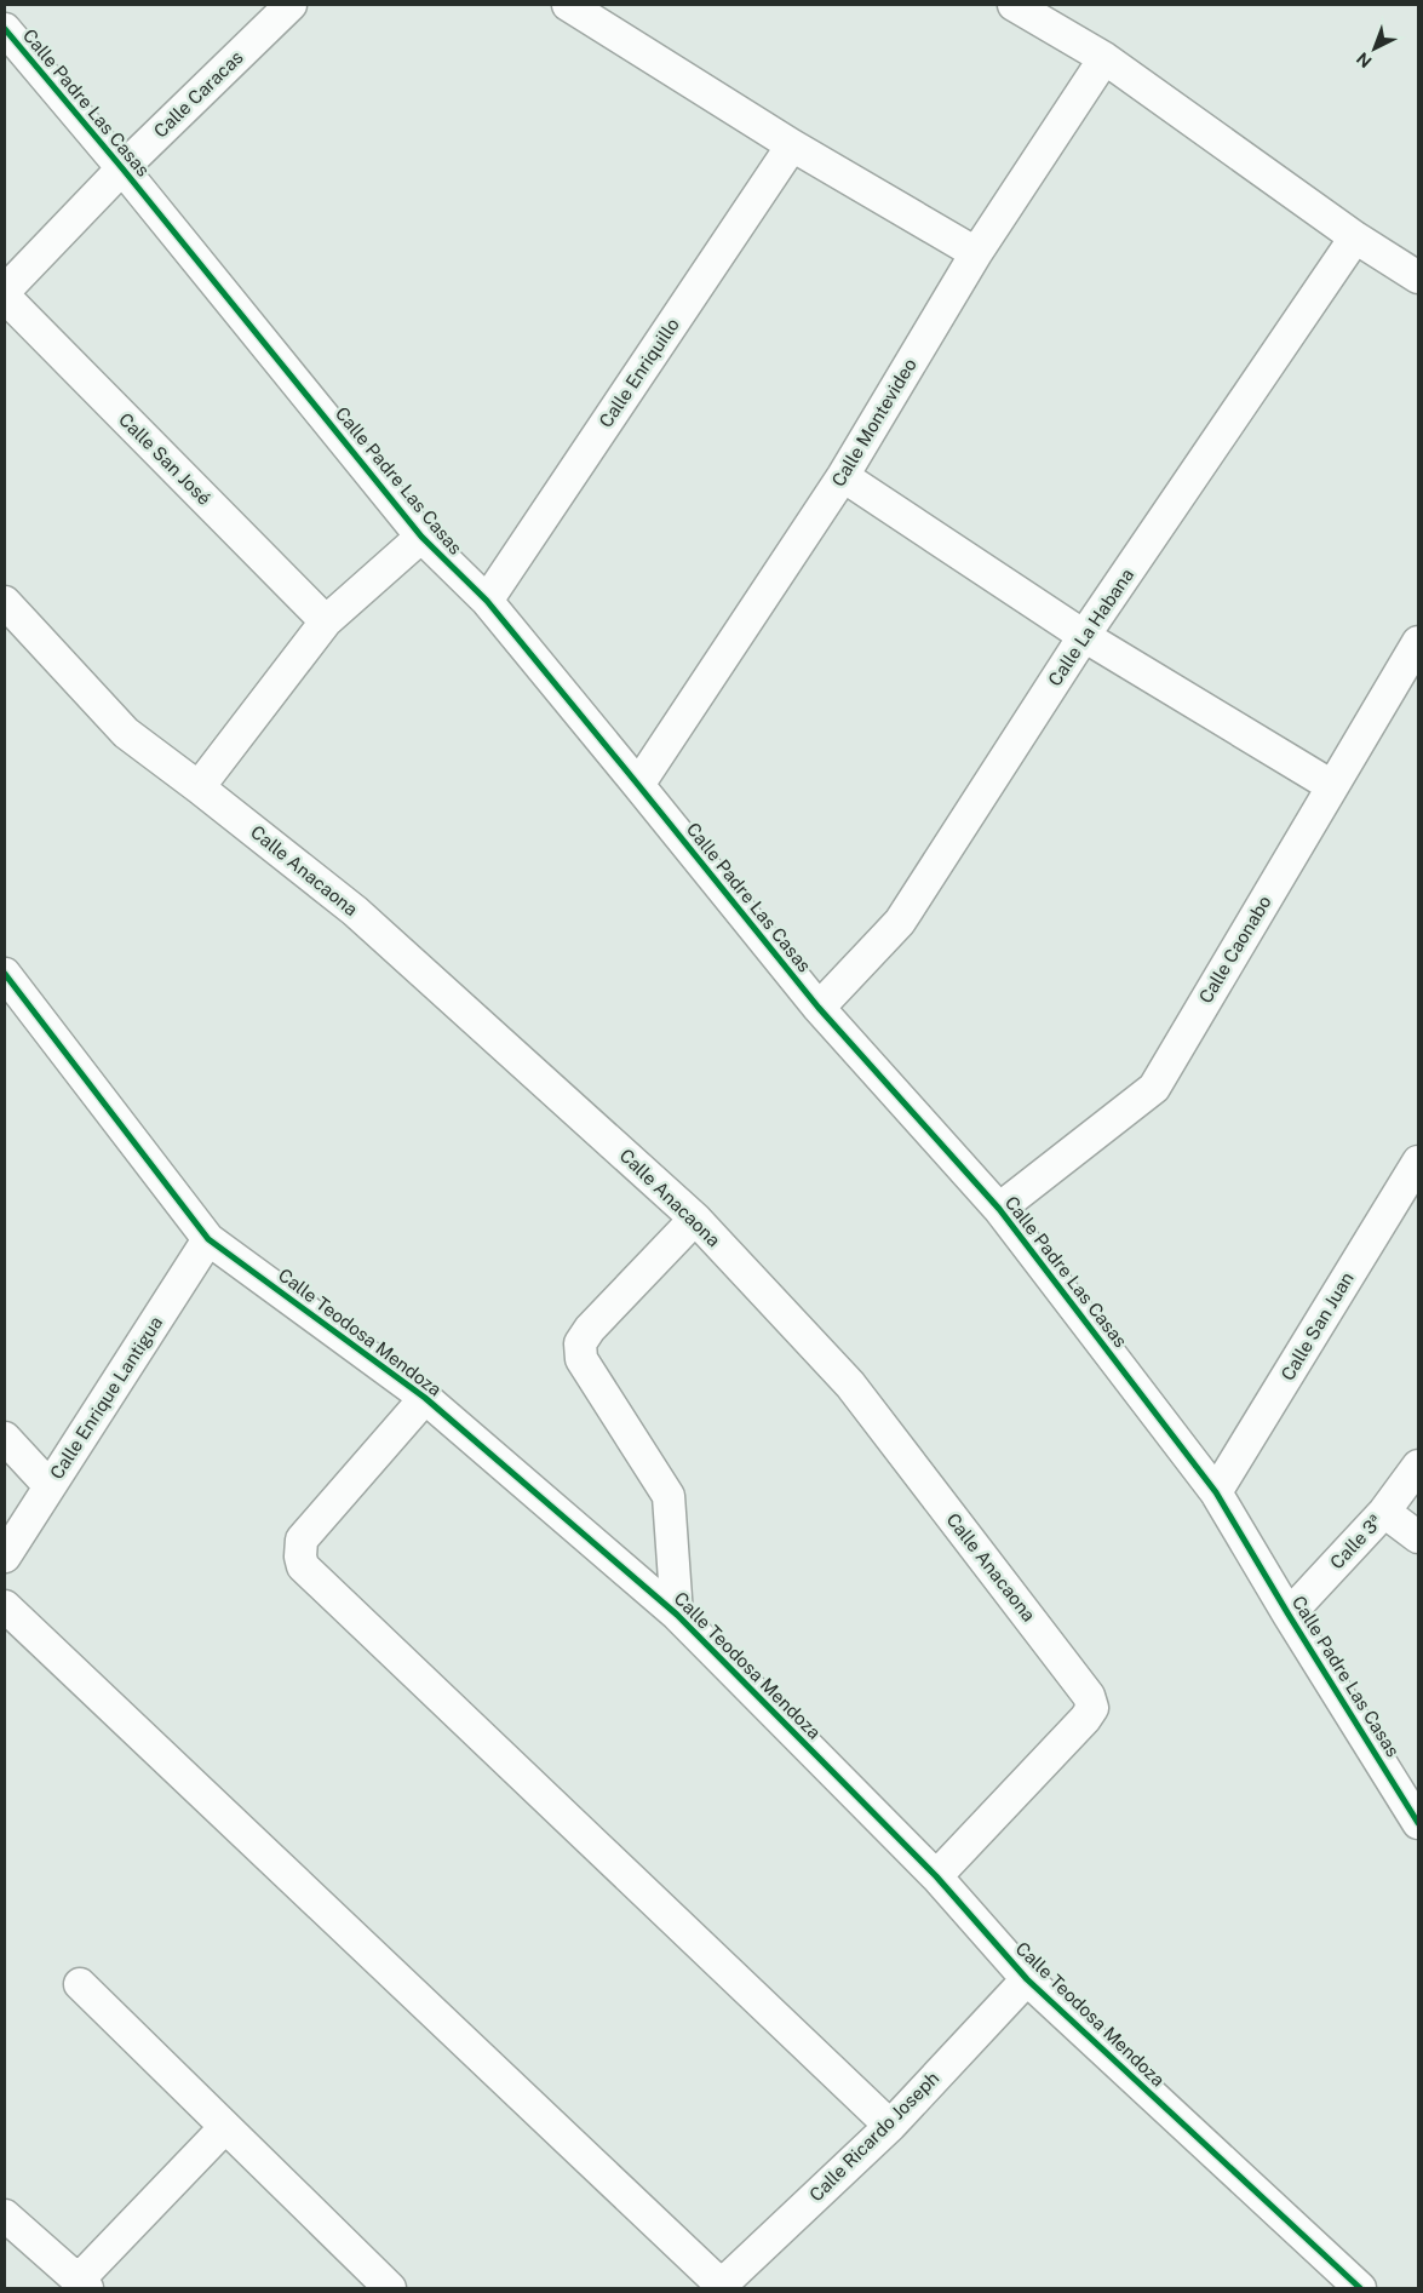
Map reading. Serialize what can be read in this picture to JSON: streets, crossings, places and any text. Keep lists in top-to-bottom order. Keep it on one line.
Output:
{"streets":{"street":["Calle Caracas","Calle Padre Las Casas","Calle Enriquillo","Calle Montevideo","Calle San José","Calle La Habana","Calle Anacaona","Calle Caonabo","Calle San Juan","Calle Teodosa Mendoza","Calle Enrique Lantigua","Calle 3ª","Calle Ricardo Joseph"]},"crossings":[["Calle Caracas","Calle Padre Las Casas"],["Calle Padre Las Casas","Calle Enriquillo"],["Calle Padre Las Casas","Calle Montevideo"],["Calle Padre Las Casas","Calle La Habana"],["Calle Padre Las Casas","Calle Caonabo"],["Calle Padre Las Casas","Calle San Juan"],["Calle Padre Las Casas","Calle 3ª"],["Calle Anacaona","Calle Teodosa Mendoza"],["Calle Teodosa Mendoza","Calle Enrique Lantigua"],["Calle Teodosa Mendoza","Calle Ricardo Joseph"]],"north":"bottom left"}
